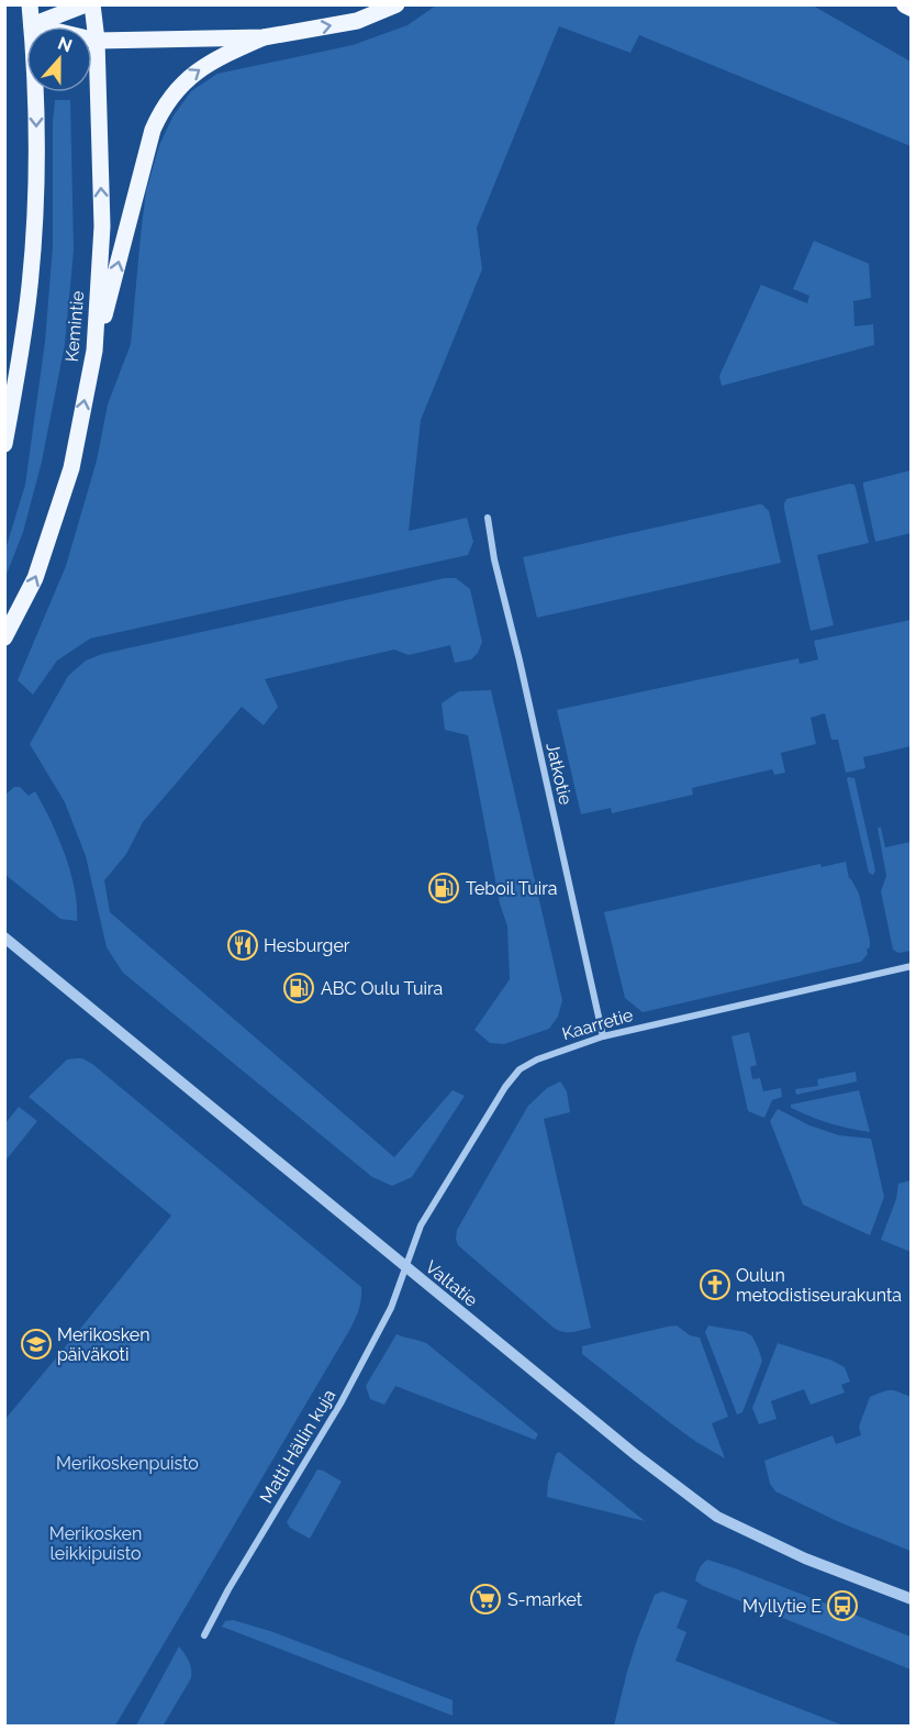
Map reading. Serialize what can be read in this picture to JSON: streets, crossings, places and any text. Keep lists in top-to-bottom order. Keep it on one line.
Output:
{"streets":{"main road":["Kemintie"],"street":["Jatkotie","Kaarretie","Valtatie","Matti Hällin kuja"]},"crossings":[["Jatkotie","Kaarretie"],["Kaarretie","Valtatie"],["Kaarretie","Matti Hällin kuja"],["Valtatie","Matti Hällin kuja"]],"parks":["Merikoskenpuisto","Merikosken leikkipuisto"],"places":{"fuel station":["Teboil Tuira","ABC Oulu Tuira"],"restaurant":["Hesburger"],"church":["Oulun metodistiseurakunta"],"school or university":["Merikosken päiväkoti"],"supermarket":["S-market"],"bus stop":["Myllytie E"]},"north":"top"}
